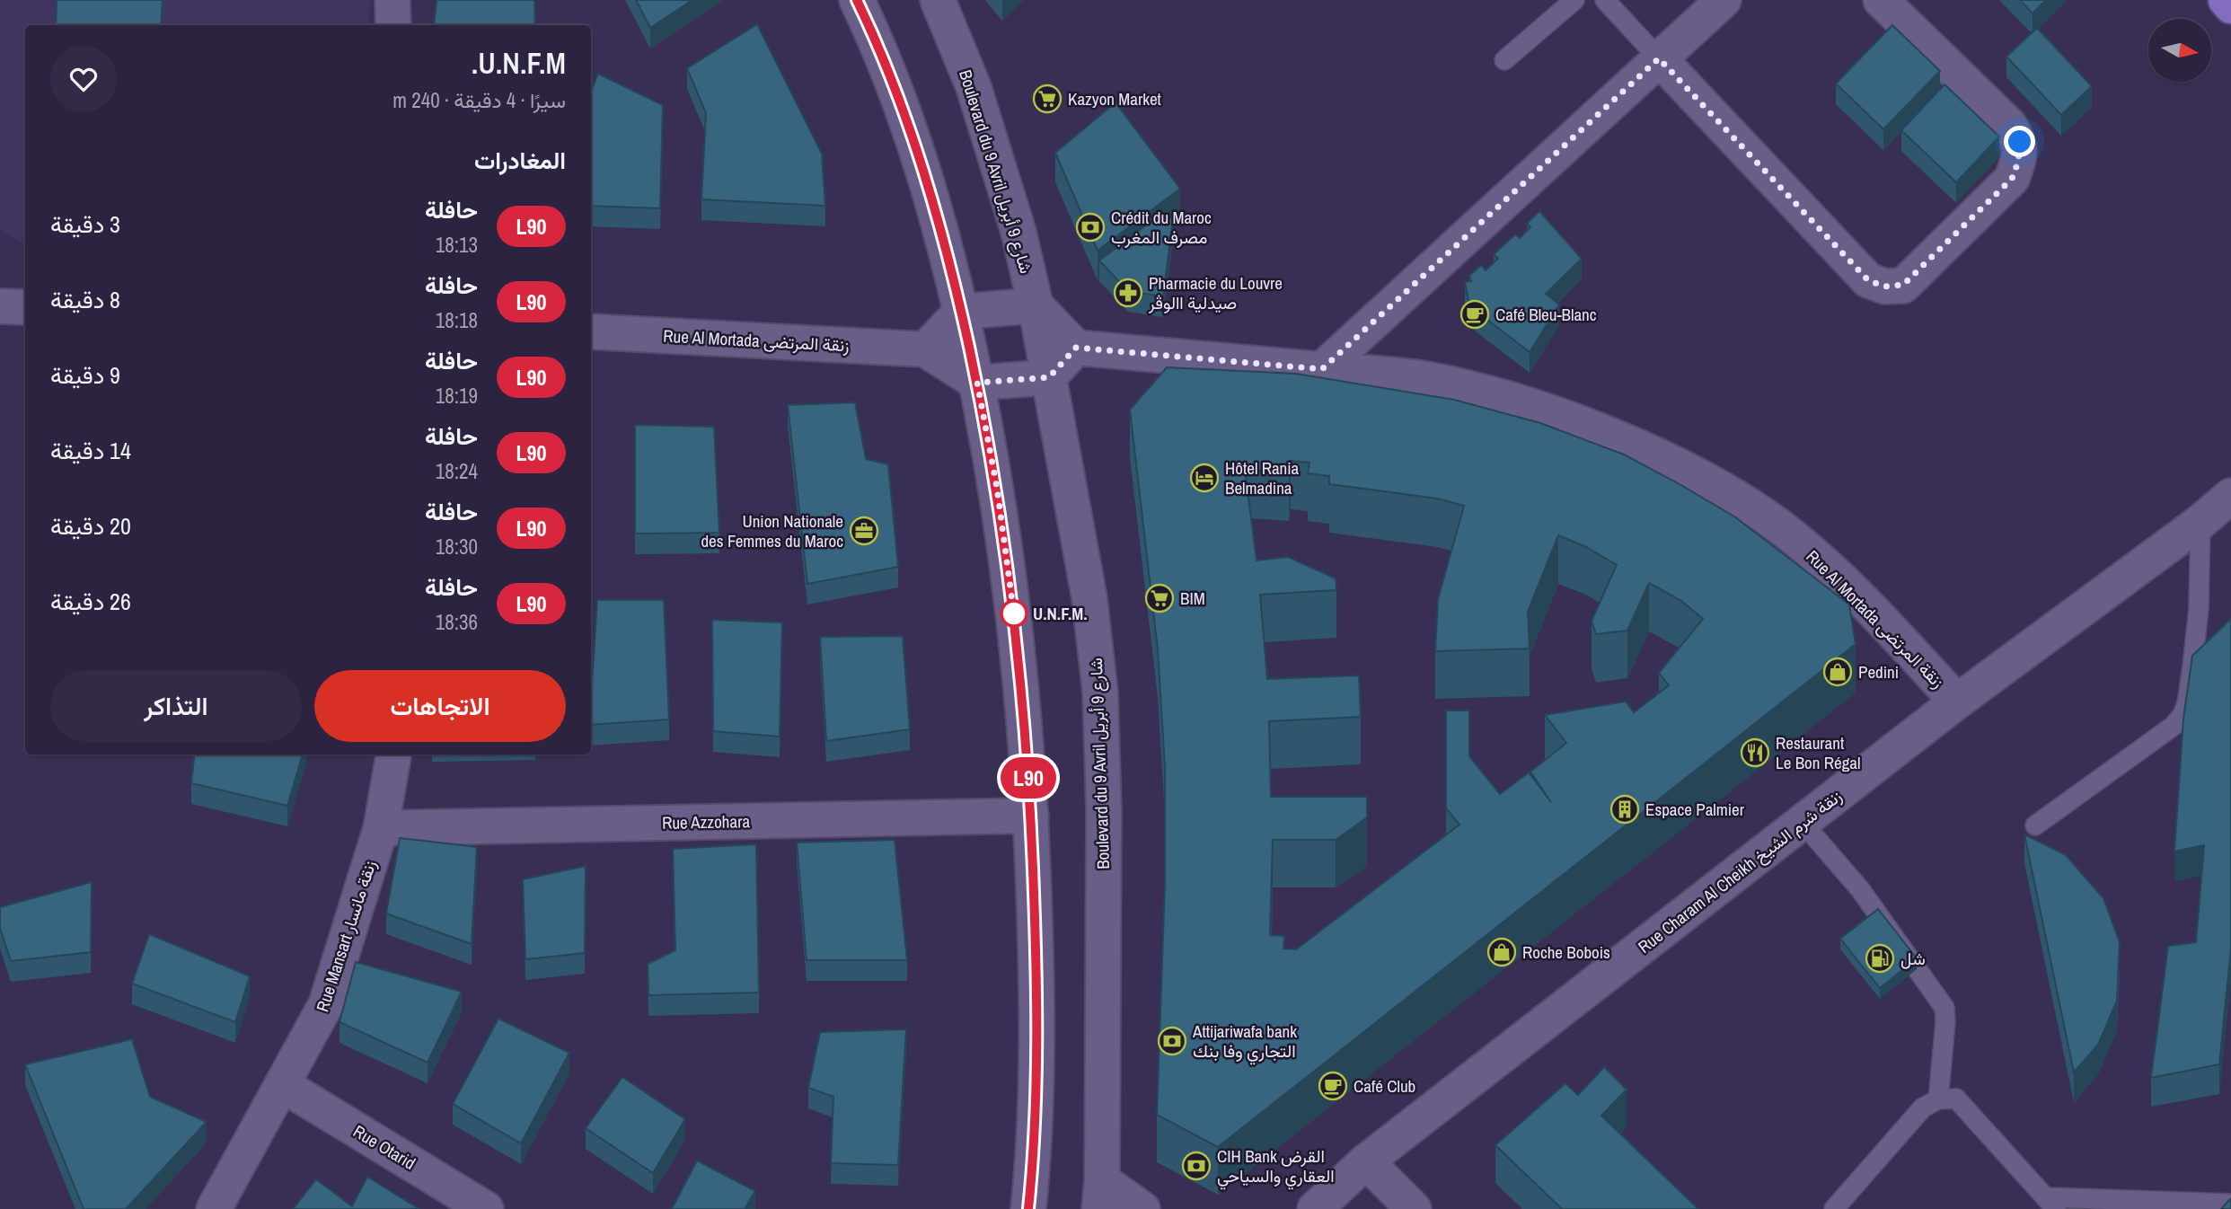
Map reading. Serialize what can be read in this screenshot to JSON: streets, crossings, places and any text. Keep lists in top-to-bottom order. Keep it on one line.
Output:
{"streets":{"street":["Boulevard du 9 Avril شارع 9 أبريل","Rue Al Mortada زنقة المرتضى","Rue Azzohara","Rue Charam Al Cheikh زنقة شرم الشيخ","Rue Mansart زنقة مانسار","Rue Otarid"]},"crossings":[["Rue Al Mortada زنقة المرتضى","Rue Charam Al Cheikh زنقة شرم الشيخ"],["Rue Azzohara","Rue Mansart زنقة مانسار"],["Rue Mansart زنقة مانسار","Rue Otarid"]],"places":{"supermarket":["Kazyon Market","BIM"],"bank":["Crédit du Maroc مصرف المغرب","Attijariwafa bank التجاري وفا بنك","CIH Bank القرض العقاري والسياحي"],"pharmacy":["Pharmacie du Louvre صيدلية االوڤر"],"cafe":["Café Bleu-Blanc","Café Club"],"hotel":["Hôtel Rania Belmadina"],"office":["Union Nationale des Femmes du Maroc"],"other":["U.N.F.M."],"shop":["Pedini","Roche Bobois"],"restaurant":["Restaurant Le Bon Régal"],"building":["Espace Palmier"],"fuel station":["شل"]},"lines":["bus line L90"],"north":"right","page":{"on_map":"L90","heading":[["U.N.F.M.","سيرًا · 4 دقيقة · 240 m"],"المغادرات"],"list":[{"mark":"L90","name":"حافلة","note":"18:13","value":"3 دقيقة"},{"mark":"L90","name":"حافلة","note":"18:18","value":"8 دقيقة"},{"mark":"L90","name":"حافلة","note":"18:19","value":"9 دقيقة"},{"mark":"L90","name":"حافلة","note":"18:24","value":"14 دقيقة"},{"mark":"L90","name":"حافلة","note":"18:30","value":"20 دقيقة"},{"mark":"L90","name":"حافلة","note":"18:36","value":"26 دقيقة"}],"buttons":["الاتجاهات","التذاكر"]}}
